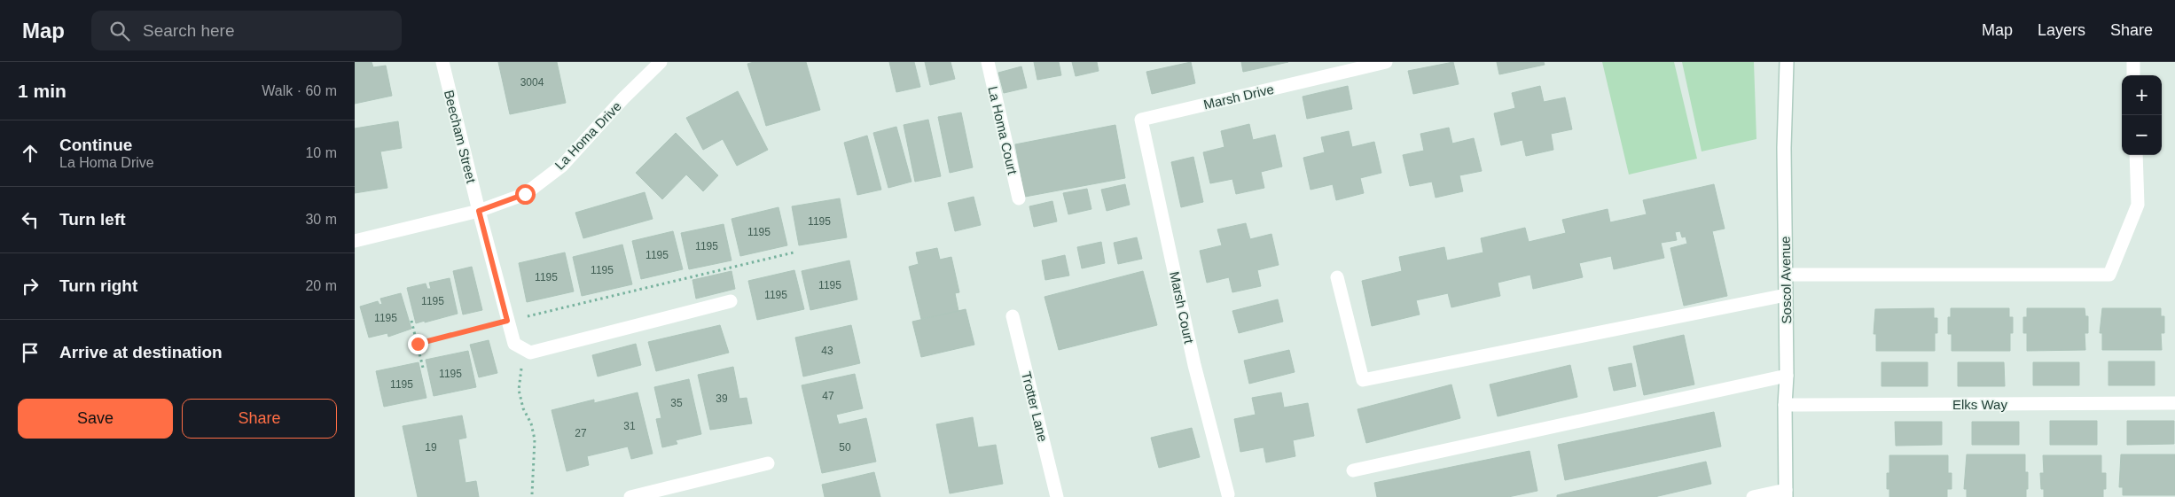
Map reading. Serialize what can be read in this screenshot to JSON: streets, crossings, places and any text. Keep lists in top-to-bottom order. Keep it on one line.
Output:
{"streets":{"street":["Marsh Drive","La Homa Court","La Homa Drive","Beecham Street","Soscol Avenue","Marsh Court","Elks Way","Trotter Lane"]},"crossings":[["Marsh Drive","Marsh Court"],["La Homa Drive","Beecham Street"],["Soscol Avenue","Elks Way"]],"house_numbers":["3004","1195","1195","1195","1195","1195","1195","1195","1195","1195","1195","43","1195","1195","47","39","35","31","27","19","50"],"page":{"header":"Map","search":"Search here","nav":["Map","Layers","Share"],"heading":["1 min","Walk · 60 m"],"map_buttons":["+","−"],"list":[["Continue","La Homa Drive","10 m"],["Turn left","30 m"],["Turn right","20 m"],"Arrive at destination"],"buttons":["Save","Share"]}}
